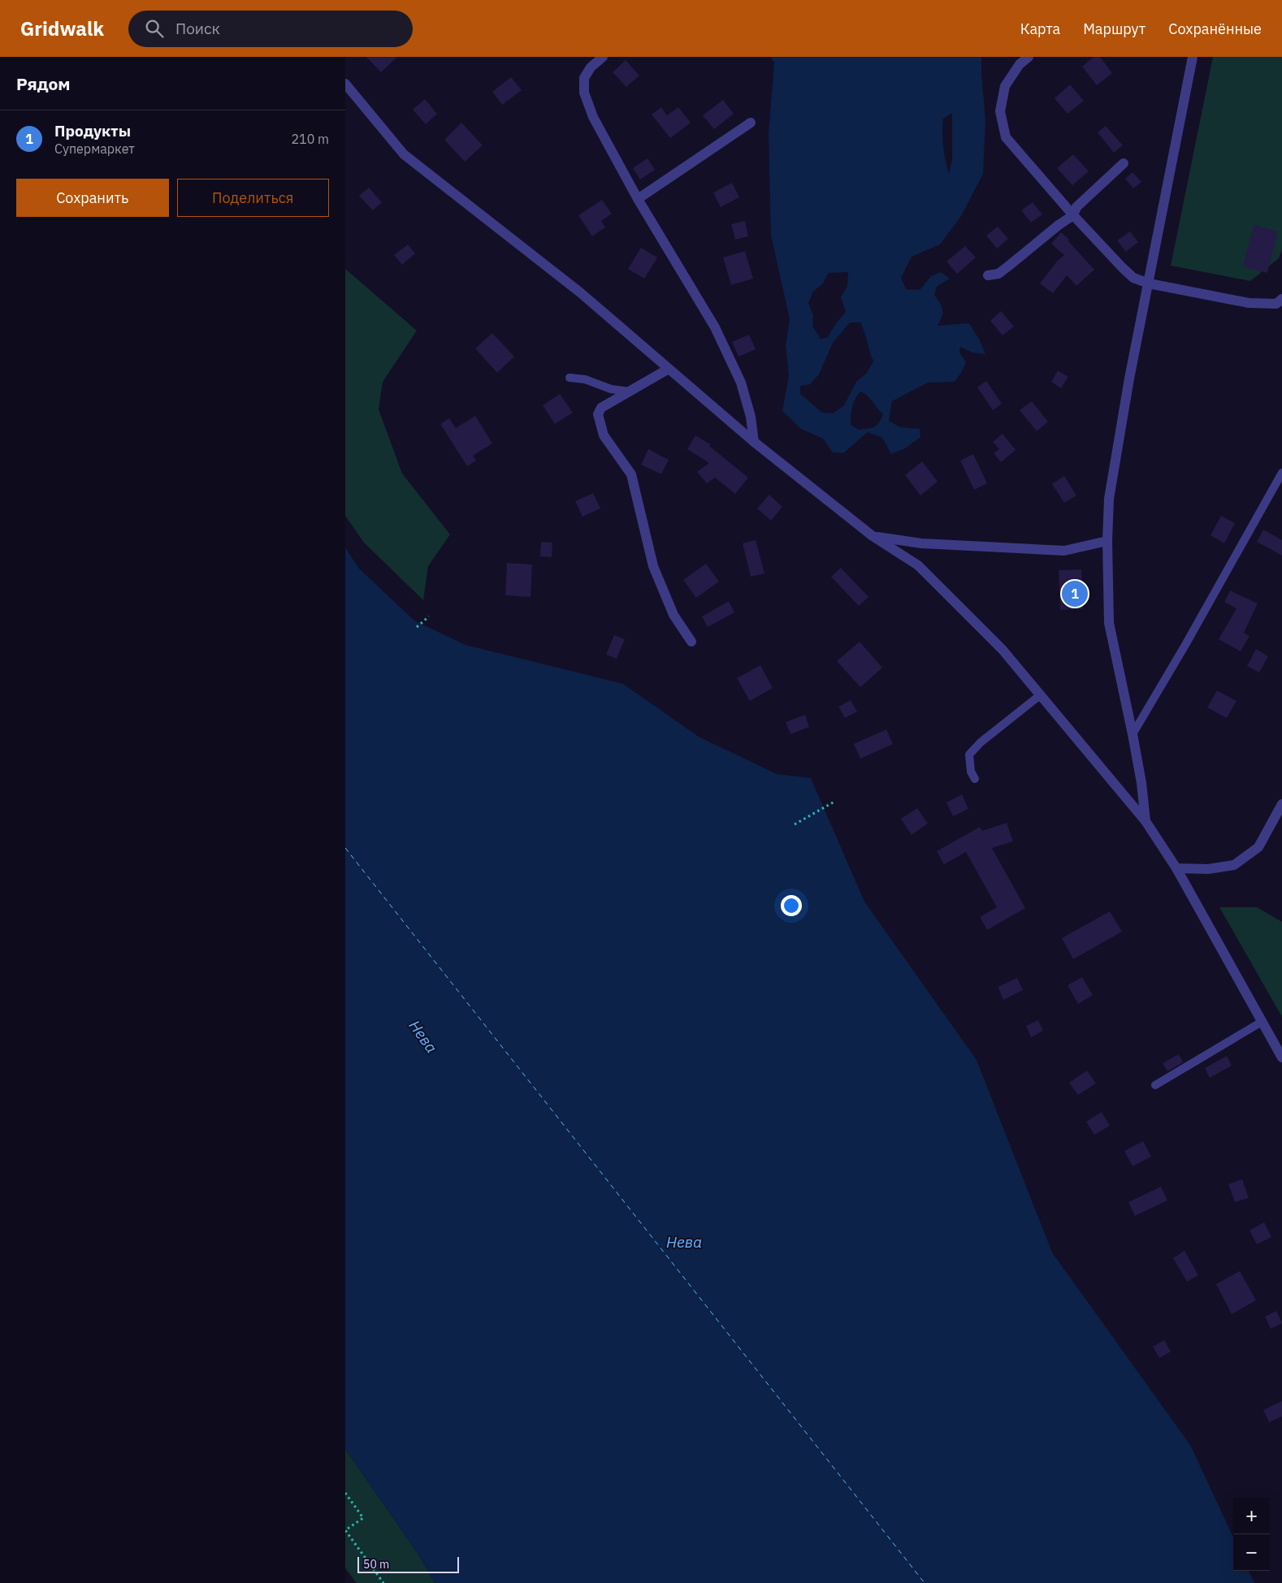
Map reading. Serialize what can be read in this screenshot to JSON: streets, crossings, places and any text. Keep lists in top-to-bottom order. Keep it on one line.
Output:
{"water":["Нева"],"scale_bar":"50 m","page":{"header":"Gridwalk","search":"Поиск","nav":["Карта","Маршрут","Сохранённые"],"heading":"Рядом","list":[{"mark":"1","name":"Продукты","note":"Супермаркет","value":"210 m"}],"buttons":["Сохранить","Поделиться"],"pins":"1","map_buttons":["+","−"],"scale":"50 m"}}
